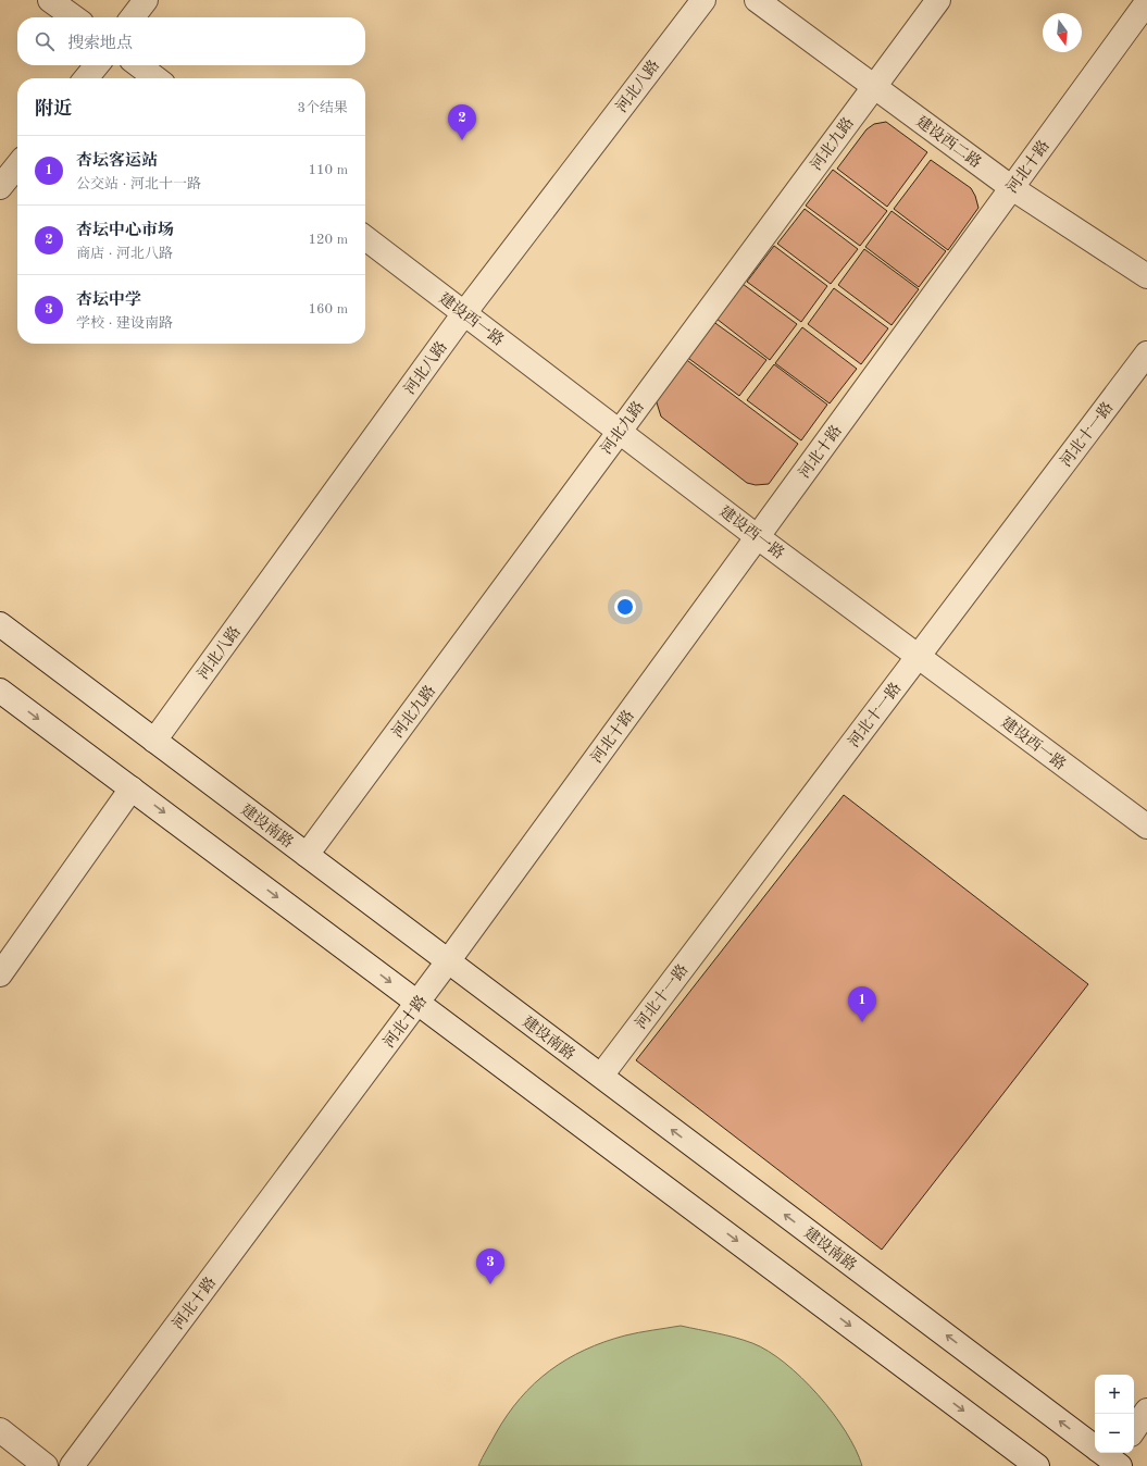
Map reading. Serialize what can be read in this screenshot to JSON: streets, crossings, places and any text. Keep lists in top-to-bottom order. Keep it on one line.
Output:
{"streets":{"street":["河北八路","建设西二路","河北九路","河北十路","建设西一路","河北十一路","建设南路"]},"crossings":[["河北八路","建设西一路"],["河北八路","建设南路"],["建设西二路","河北九路"],["建设西二路","河北十路"],["河北九路","建设西一路"],["河北九路","建设南路"],["河北十路","建设西一路"],["河北十路","建设南路"],["建设西一路","河北十一路"],["河北十一路","建设南路"]],"north":"bottom","page":{"search":"搜索地点","heading":["附近","3个结果"],"pins":["2","1","3"],"list":[{"mark":"1","name":"杏坛客运站","note":"公交站 · 河北十一路","value":"110 m"},{"mark":"2","name":"杏坛中心市场","note":"商店 · 河北八路","value":"120 m"},{"mark":"3","name":"杏坛中学","note":"学校 · 建设南路","value":"160 m"}],"map_buttons":["+","−"]}}
